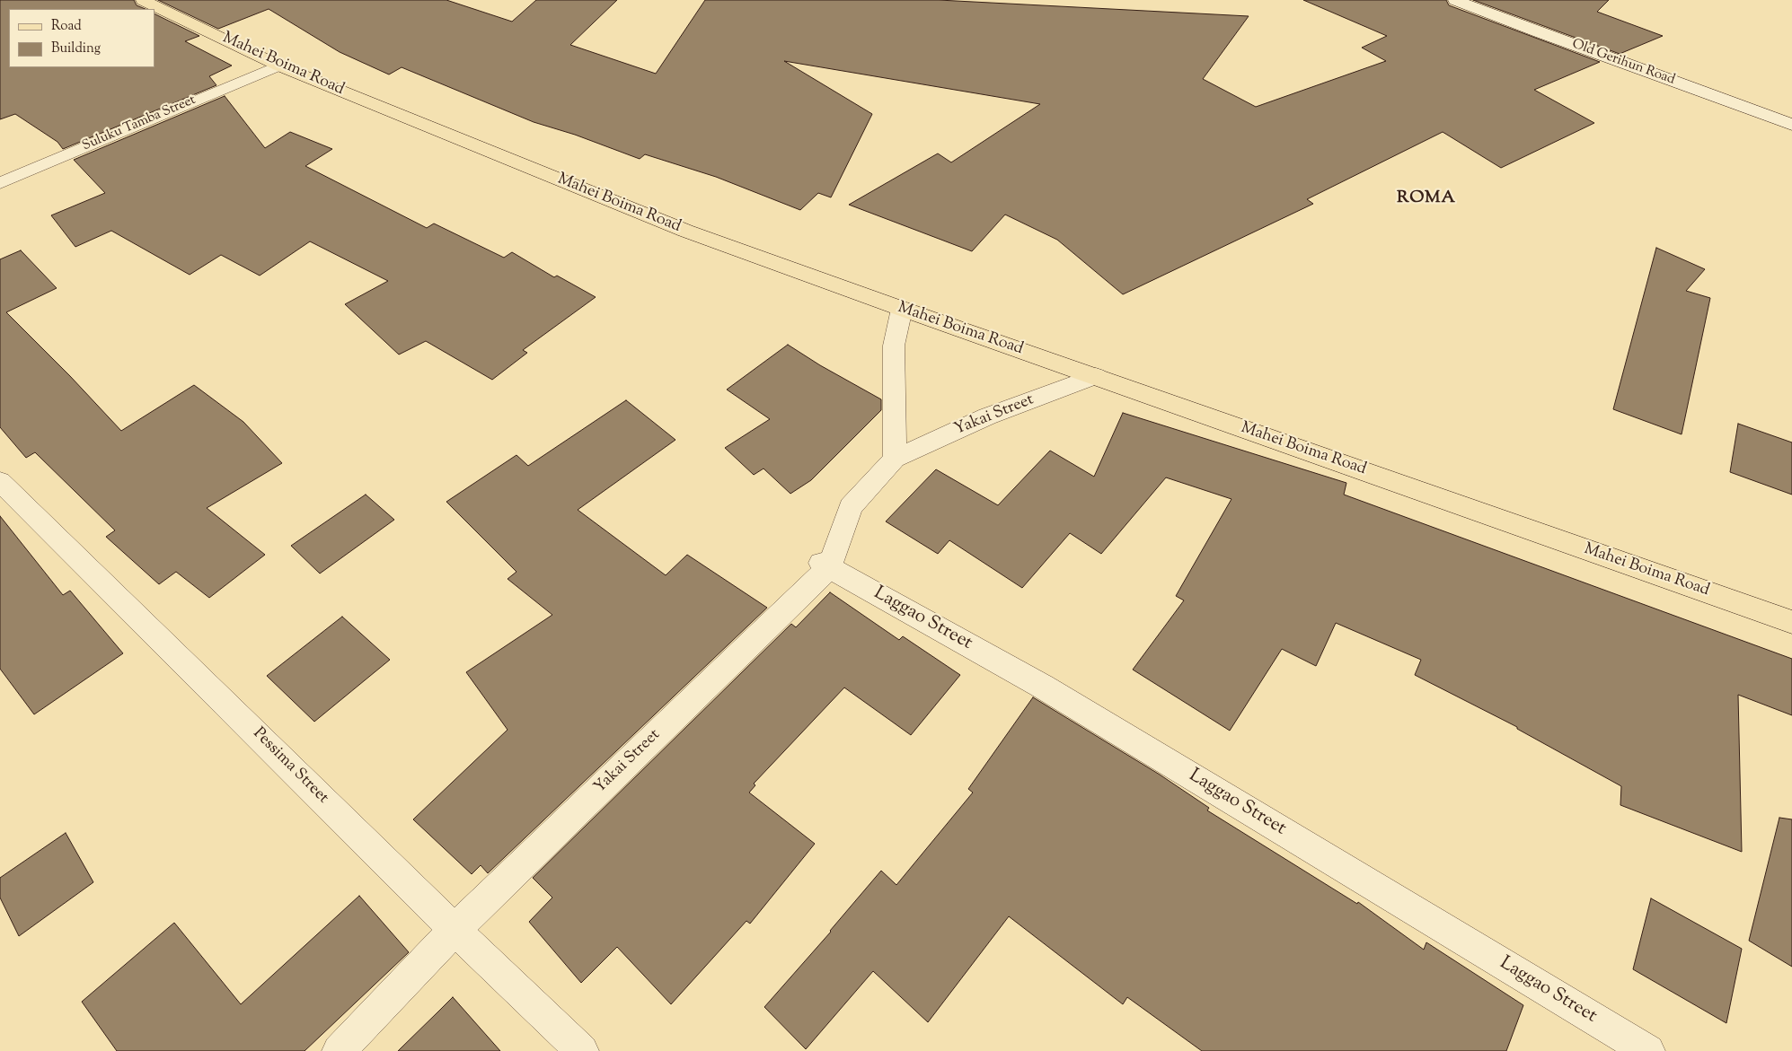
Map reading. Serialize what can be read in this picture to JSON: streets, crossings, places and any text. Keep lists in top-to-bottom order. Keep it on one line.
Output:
{"streets":{"main road":["Mahei Boima Road"],"street":["Old Gerihun Road","Suluku Tamba Street","Yakai Street","Laggao Street","Pessima Street"]},"crossings":[["Mahei Boima Road","Suluku Tamba Street"],["Mahei Boima Road","Yakai Street"],["Yakai Street","Laggao Street"],["Yakai Street","Pessima Street"]],"districts":["ROMA"],"legend":["Road","Building"]}
